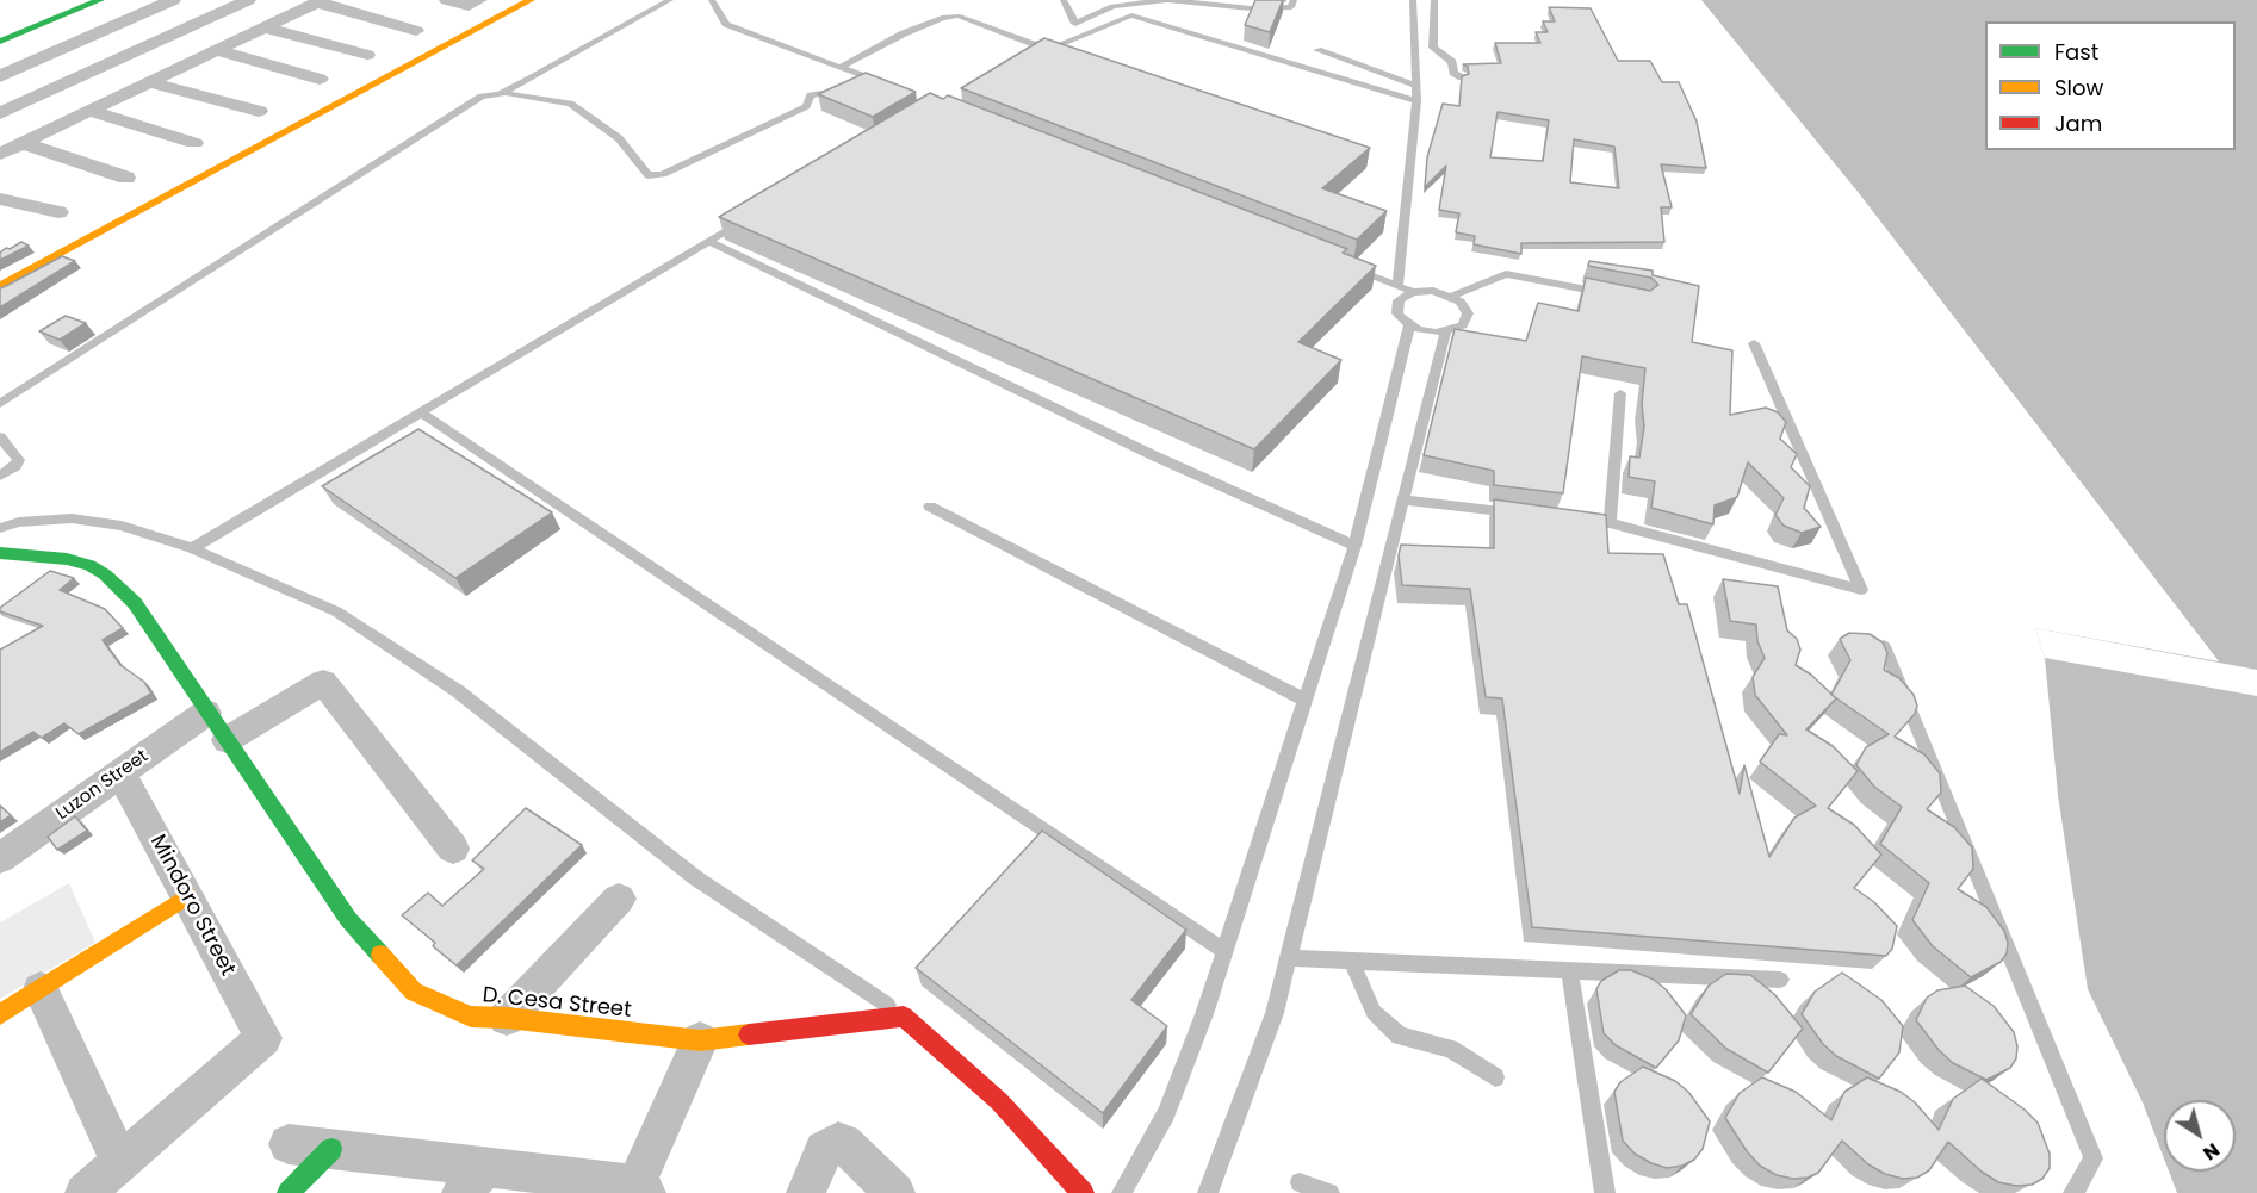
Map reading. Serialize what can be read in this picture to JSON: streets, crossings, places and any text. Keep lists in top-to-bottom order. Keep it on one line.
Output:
{"streets":{"street":["Luzon Street","Mindoro Street","D. Cesa Street"]},"crossings":[["Luzon Street","Mindoro Street"],["Luzon Street","D. Cesa Street"]],"legend":["Fast","Slow","Jam"],"north":"bottom right"}
